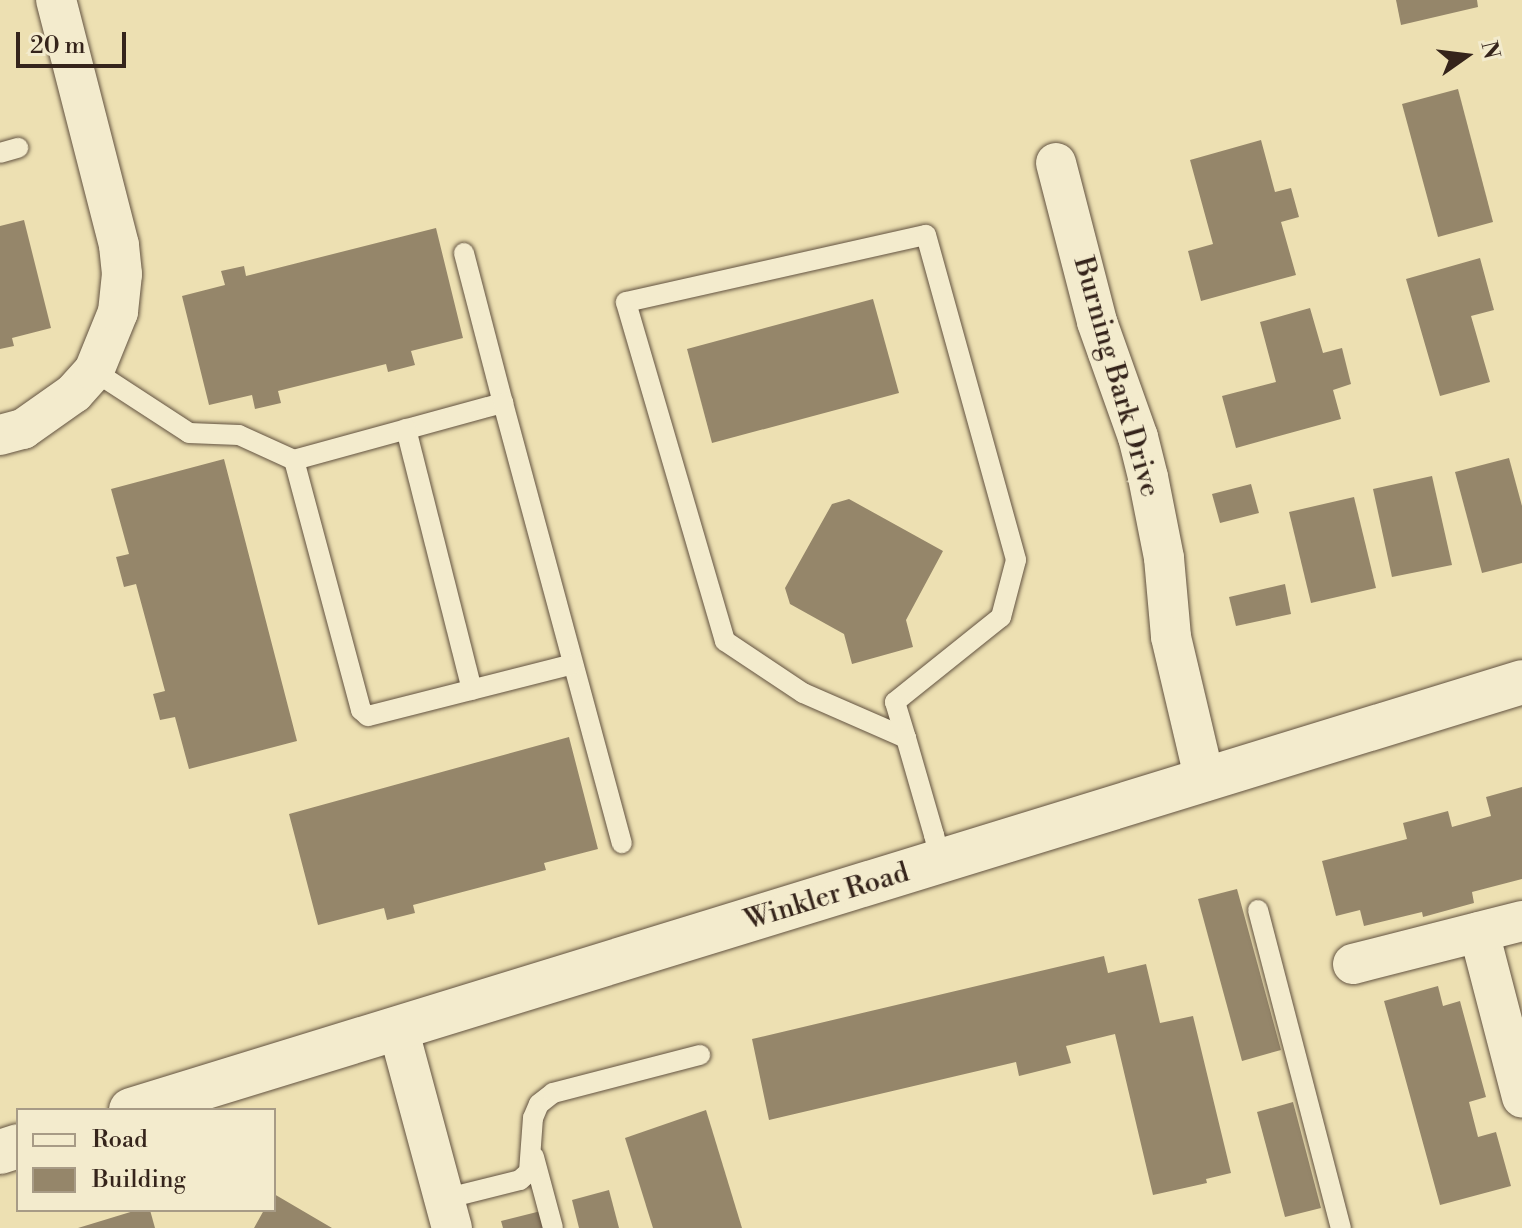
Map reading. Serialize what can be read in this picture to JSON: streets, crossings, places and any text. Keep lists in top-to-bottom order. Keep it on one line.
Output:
{"streets":{"street":["Burning Bark Drive","Winkler Road"]},"crossings":[["Burning Bark Drive","Winkler Road"]],"legend":["Road","Building"],"scale_bar":"20 m","north":"right"}
